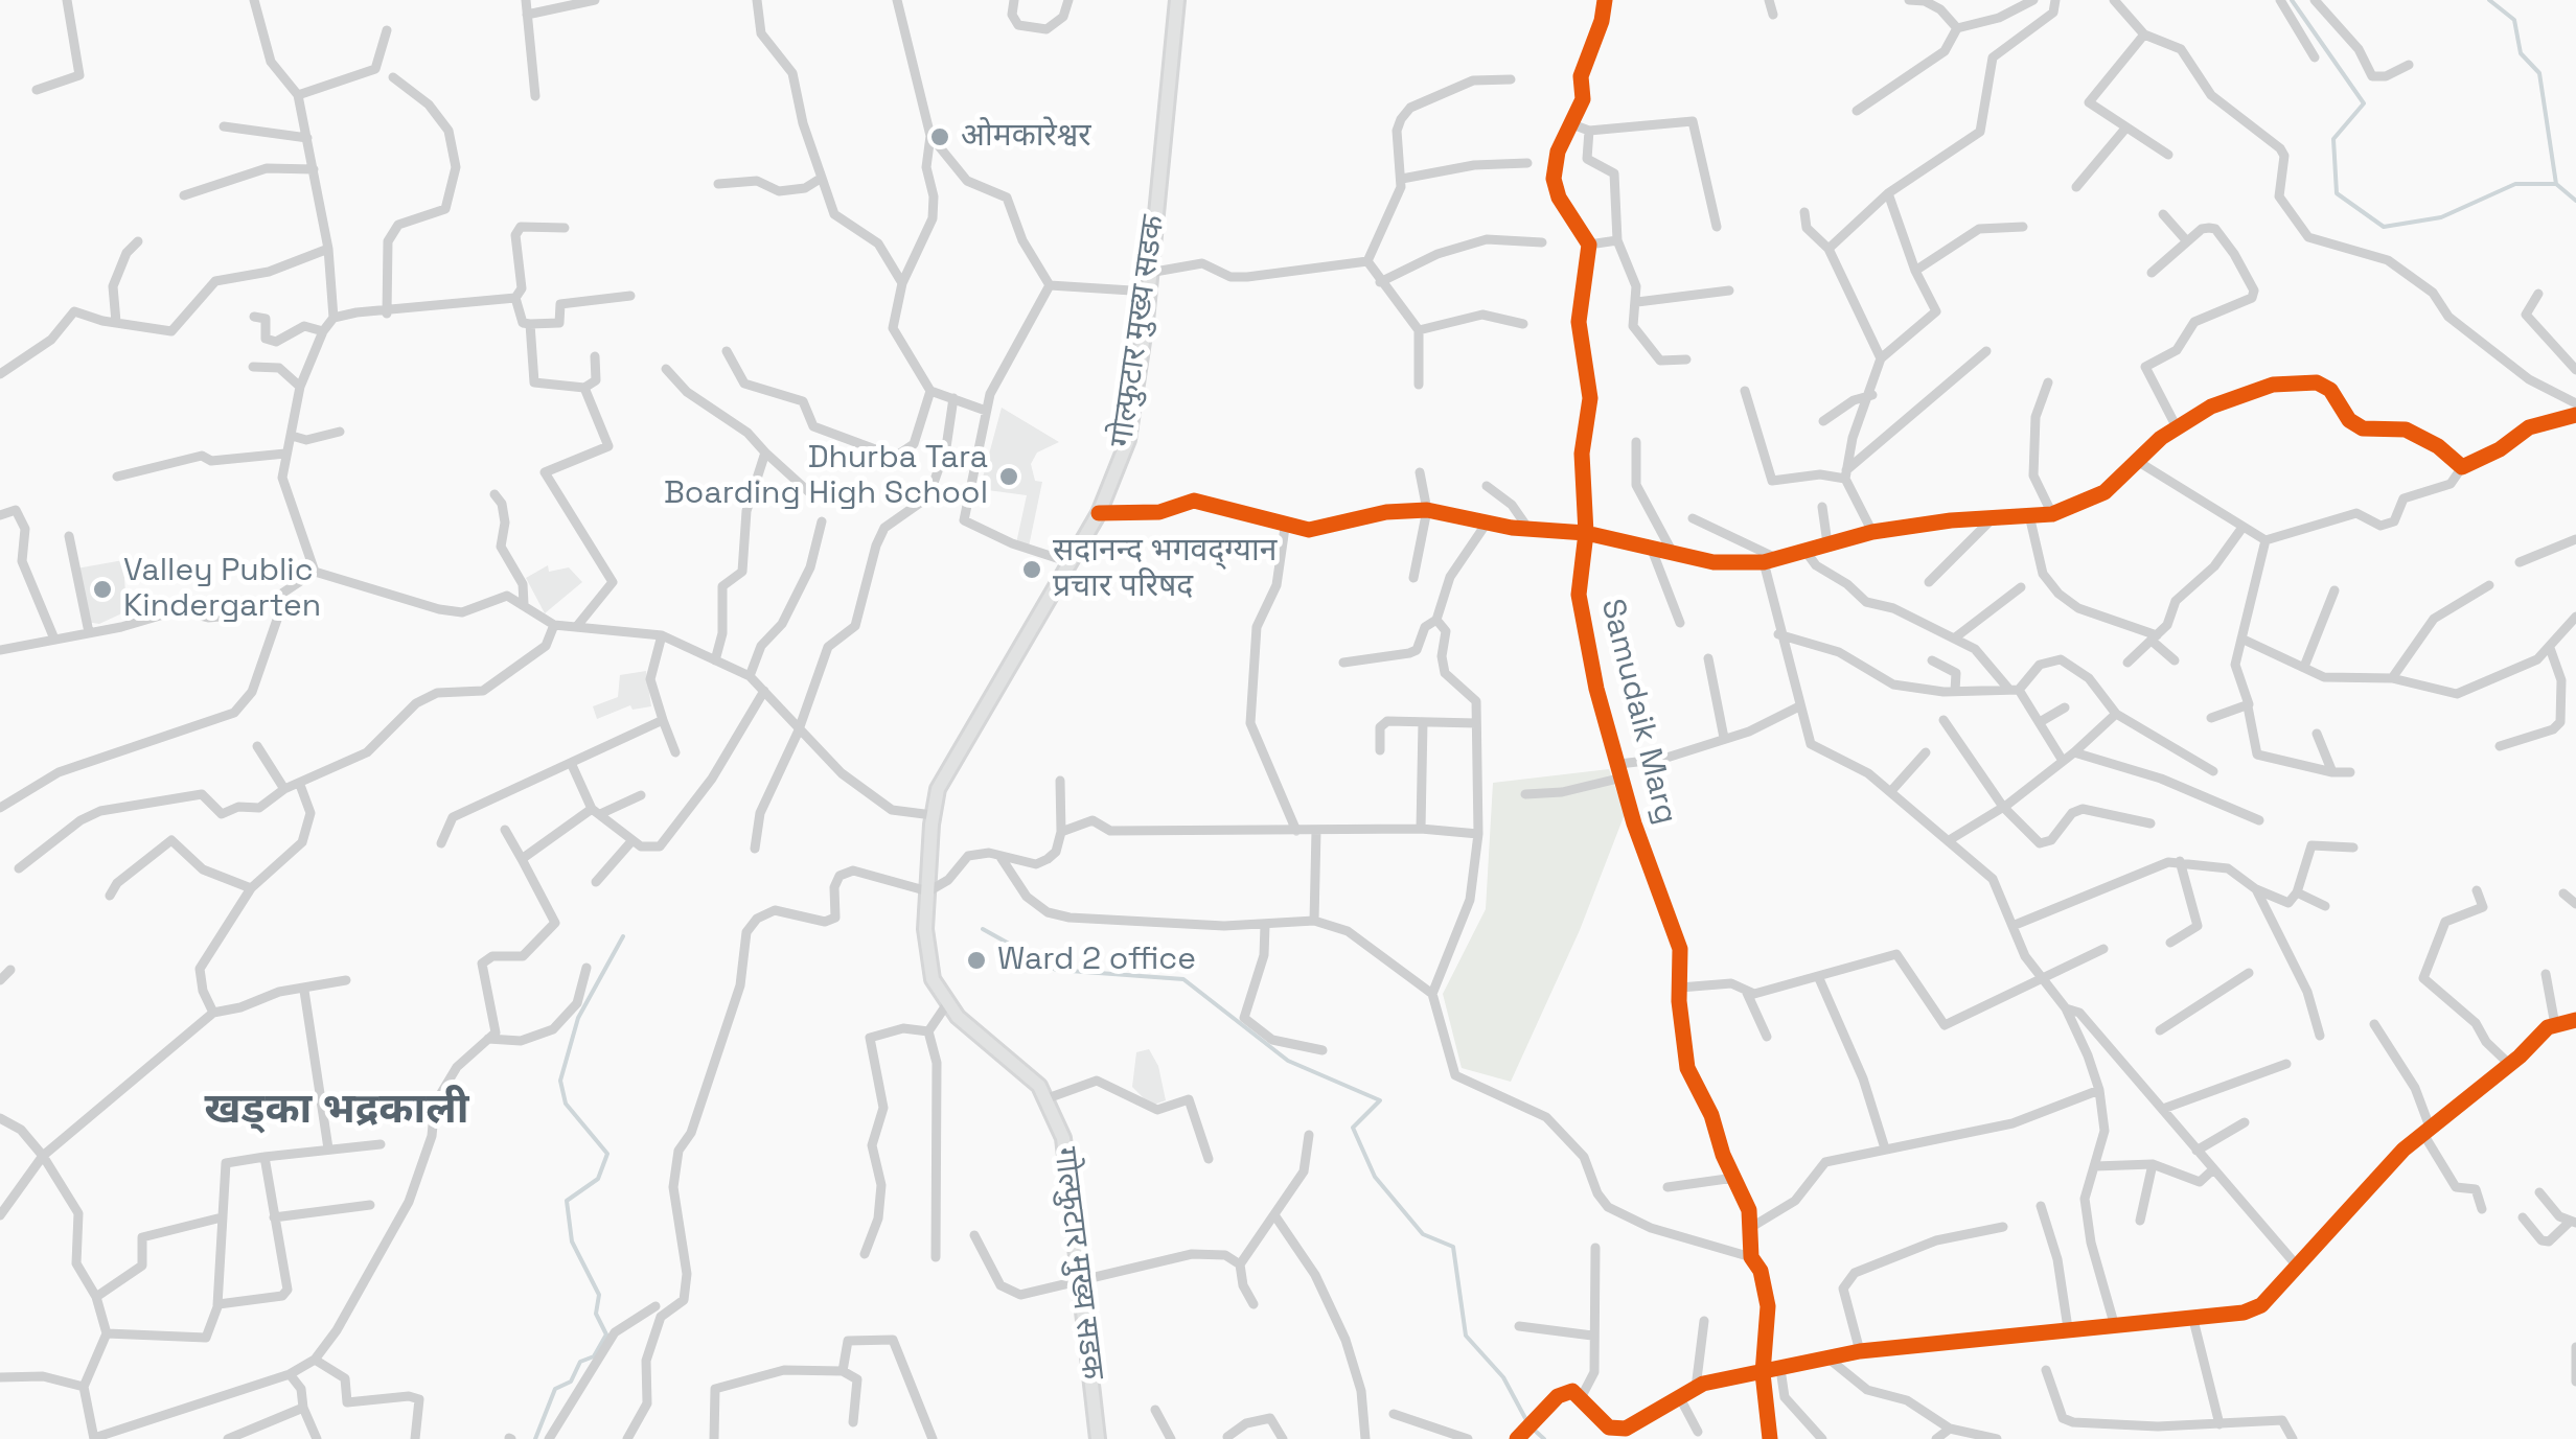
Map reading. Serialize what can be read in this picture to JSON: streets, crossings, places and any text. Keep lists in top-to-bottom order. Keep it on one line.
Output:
{"streets":{"main road":["गोल्फुटार मुख्य सडक"],"street":["Samudaik Marg"]},"districts":["खड्का भद्रकाली"],"places":["ओमकारेश्वर","Dhurba Tara Boarding High School","सदानन्द भगवद्ग्यान प्रचार परिषद","Valley Public Kindergarten","Ward 2 office"]}
